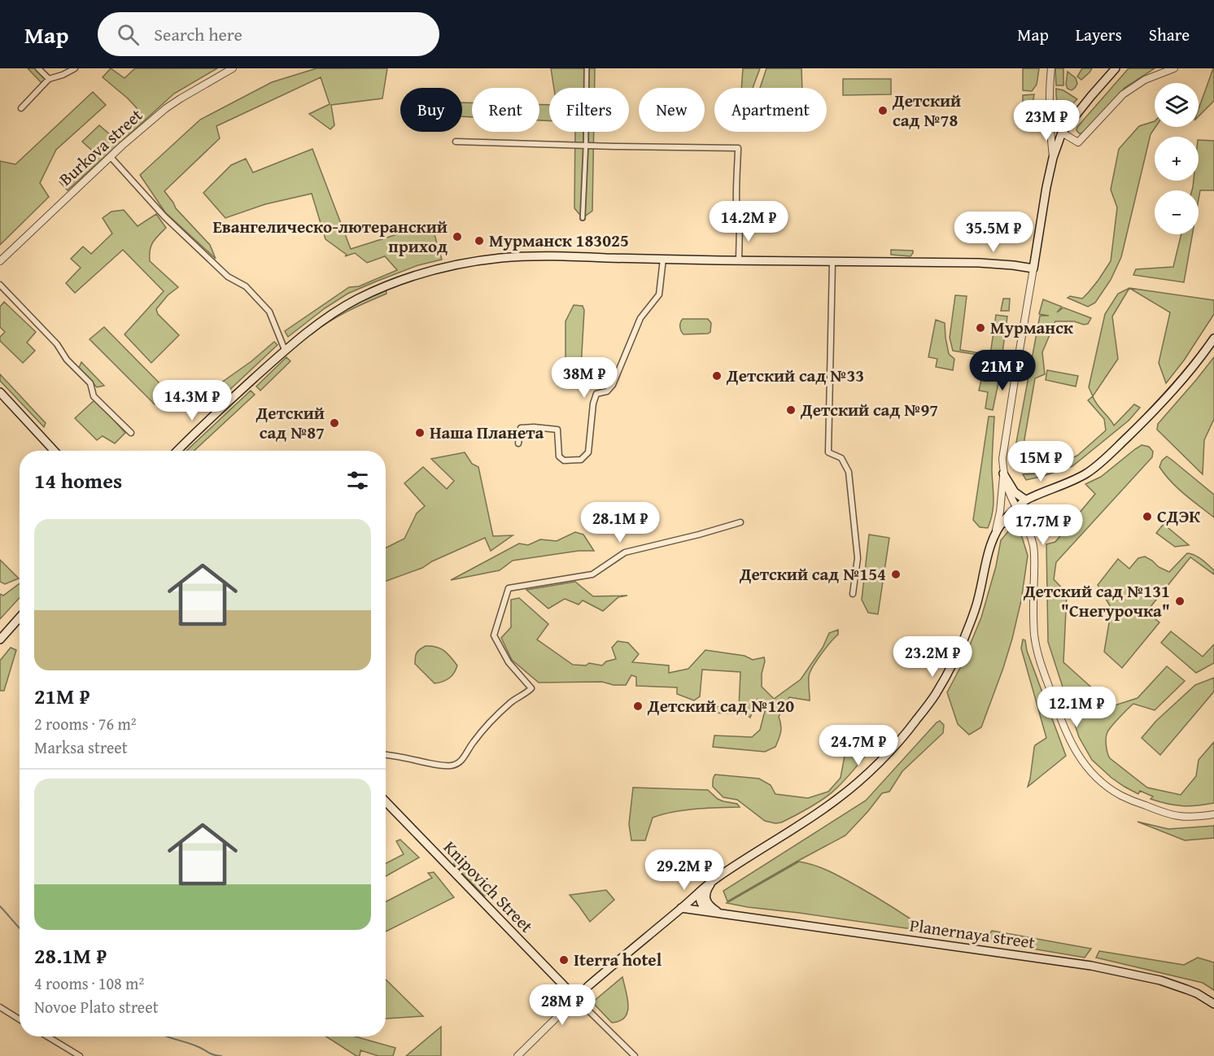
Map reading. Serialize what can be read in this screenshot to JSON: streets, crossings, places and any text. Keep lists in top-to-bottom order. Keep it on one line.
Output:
{"streets":{"main road":["Knipovich Street","Planernaya street"],"street":["Burkova street"]},"places":["Детский сад №78","Евангелическо-лютеранский приход","Мурманск 183025","Мурманск","Детский сад №33","Детский сад №97","Детский сад №87","Наша Планета","СДЭК","Детский сад №154","Детский сад №131 \"Снегурочка\"","Детский сад №120","Iterra hotel"],"page":{"header":"Map","search":"Search here","nav":["Map","Layers","Share"],"map_buttons":["+","−"],"chip":["Buy","Rent","Filters","New","Apartment"],"price":["23M ₽","14.2M ₽","35.5M ₽","21M ₽","38M ₽","14.3M ₽","15M ₽","28.1M ₽","17.7M ₽","23.2M ₽","12.1M ₽","24.7M ₽","29.2M ₽","28M ₽"],"heading":"14 homes","list":[{"name":"21M ₽","note":"2 rooms · 76 m² · Marksa street"},{"name":"28.1M ₽","note":"4 rooms · 108 m² · Novoe Plato street"}]}}
